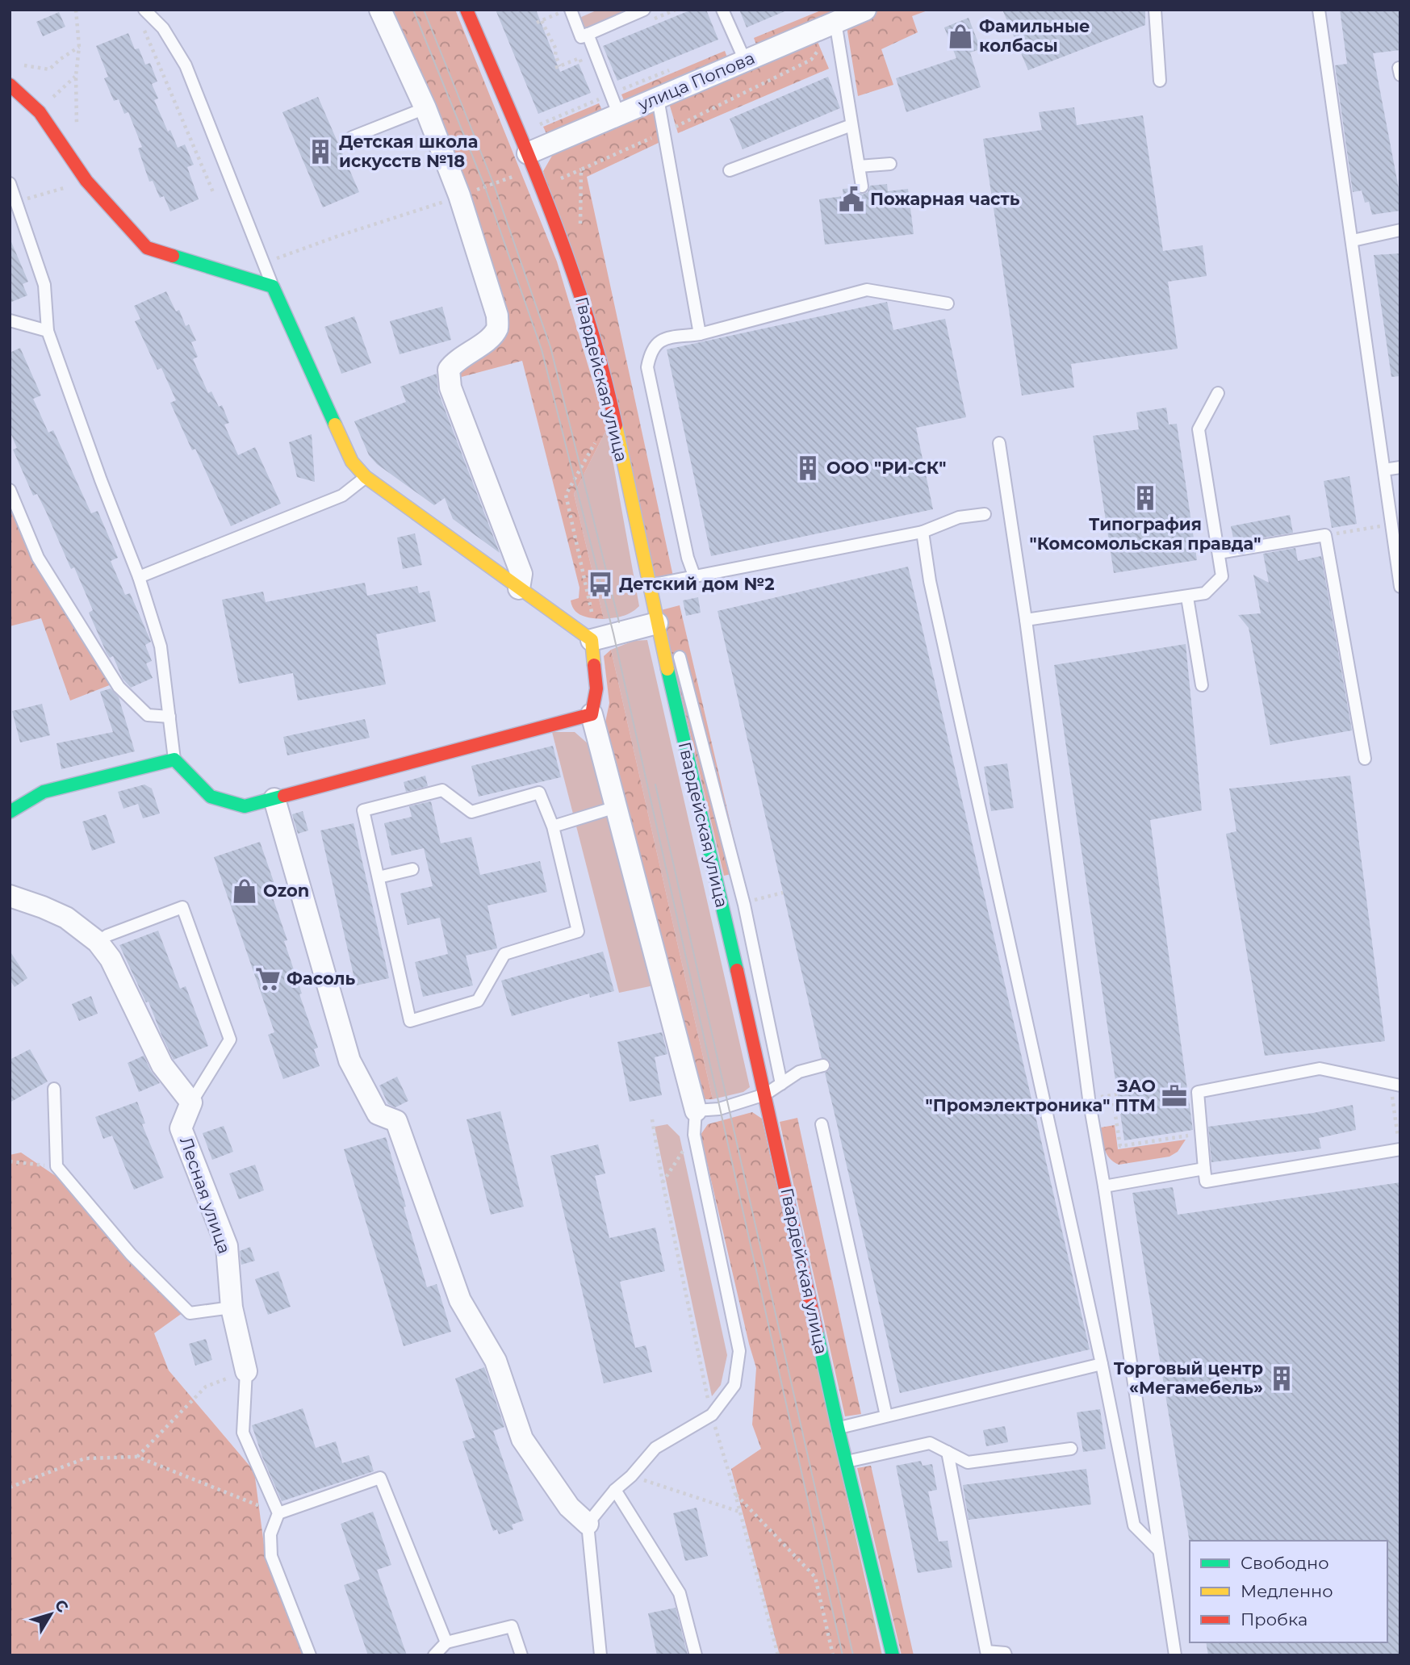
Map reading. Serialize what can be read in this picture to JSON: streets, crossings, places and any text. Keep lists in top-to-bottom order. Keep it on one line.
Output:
{"streets":{"street":["улица Попова","Гвардейская улица","Лесная улица"]},"crossings":[["улица Попова","Гвардейская улица"]],"places":{"shop":["Фамильные колбасы","Ozon"],"building":["Детская школа искусств №18","ООО \"РИ-СК\"","Типография \"Комсомольская правда\"","Торговый центр «Мегамебель»"],"public building":["Пожарная часть"],"bus stop":["Детский дом №2"],"supermarket":["Фасоль"],"office":["ЗАО \"Промэлектроника\" ПТМ"]},"legend":["Свободно","Медленно","Пробка"],"north":"top right"}
